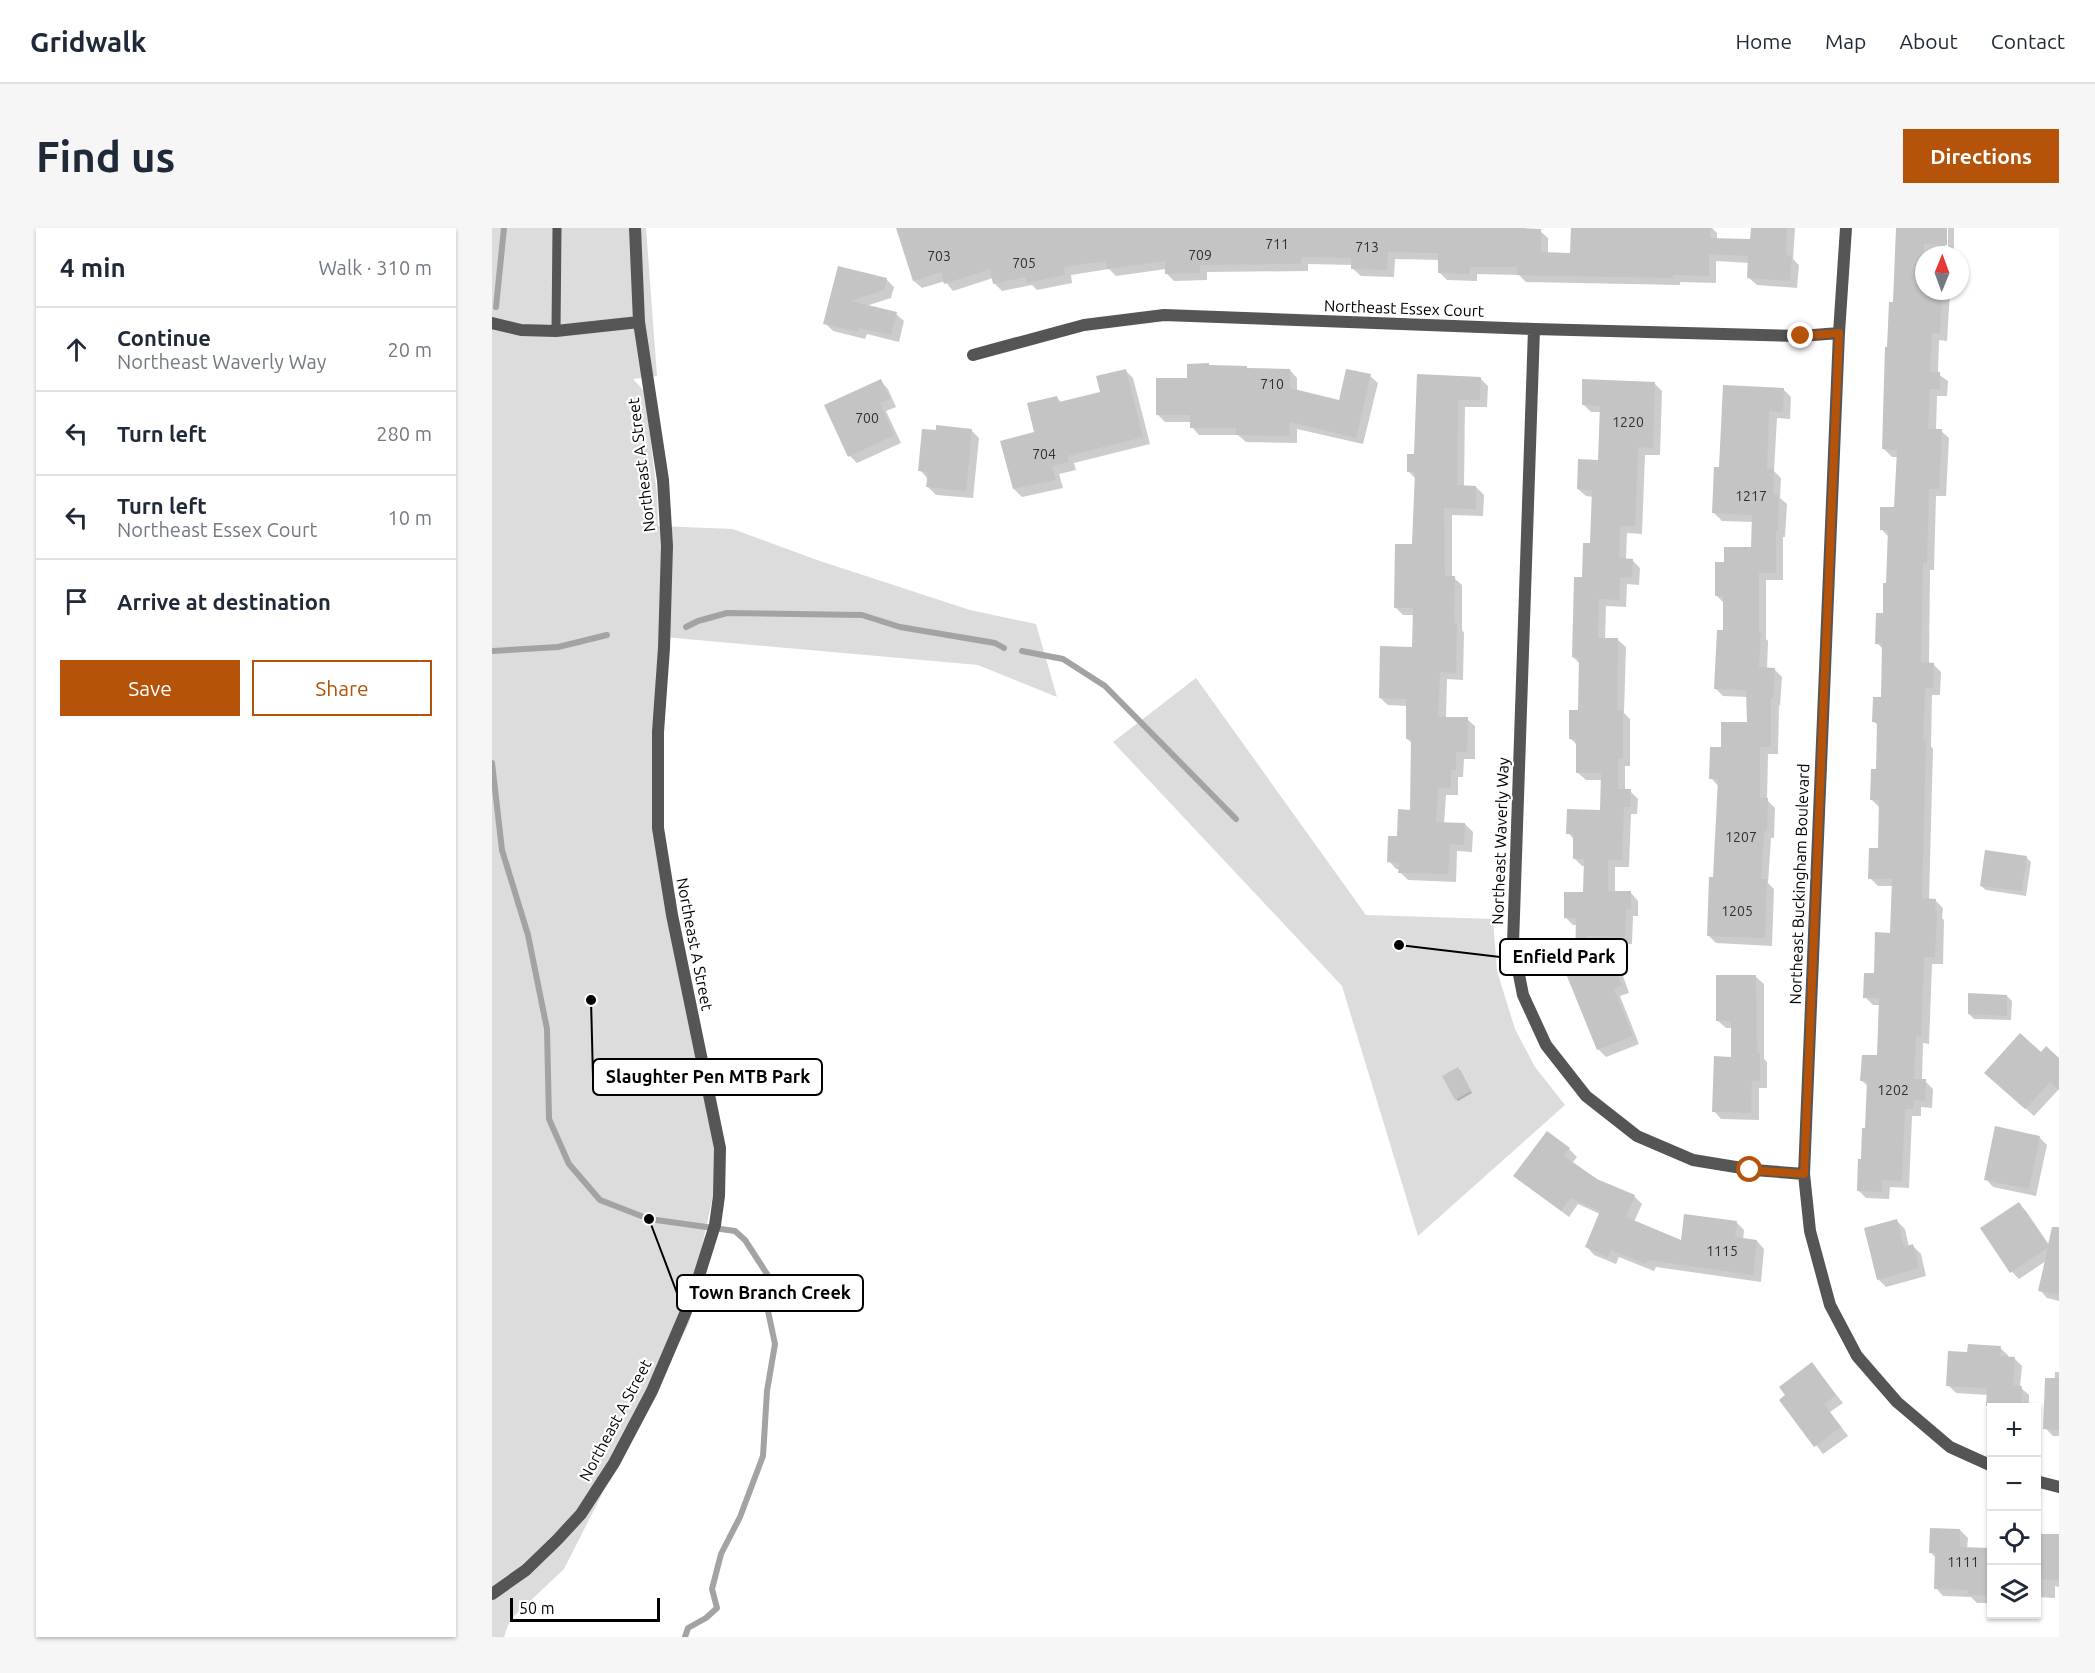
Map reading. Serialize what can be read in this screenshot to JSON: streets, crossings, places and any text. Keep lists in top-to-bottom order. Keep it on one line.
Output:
{"streets":{"street":["Northeast Essex Court","Northeast A Street","Northeast Waverly Way","Northeast Buckingham Boulevard"]},"crossings":[["Northeast Essex Court","Northeast Waverly Way"],["Northeast Essex Court","Northeast Buckingham Boulevard"],["Northeast Waverly Way","Northeast Buckingham Boulevard"]],"places":["Enfield Park","Slaughter Pen MTB Park","Town Branch Creek"],"house_numbers":["711","713","709","703","705","710","700","1220","704","1217","1207","1205","1202","1115","1111"],"scale_bar":"50 m","north":"top","page":{"header":"Gridwalk","nav":["Home","Map","About","Contact"],"buttons":["Directions",["Save","Share"]],"title":"Find us","heading":["4 min","Walk · 310 m"],"list":[["Continue","Northeast Waverly Way","20 m"],["Turn left","280 m"],["Turn left","Northeast Essex Court","10 m"],"Arrive at destination"],"map_buttons":["+","−"],"scale":"50 m"}}
